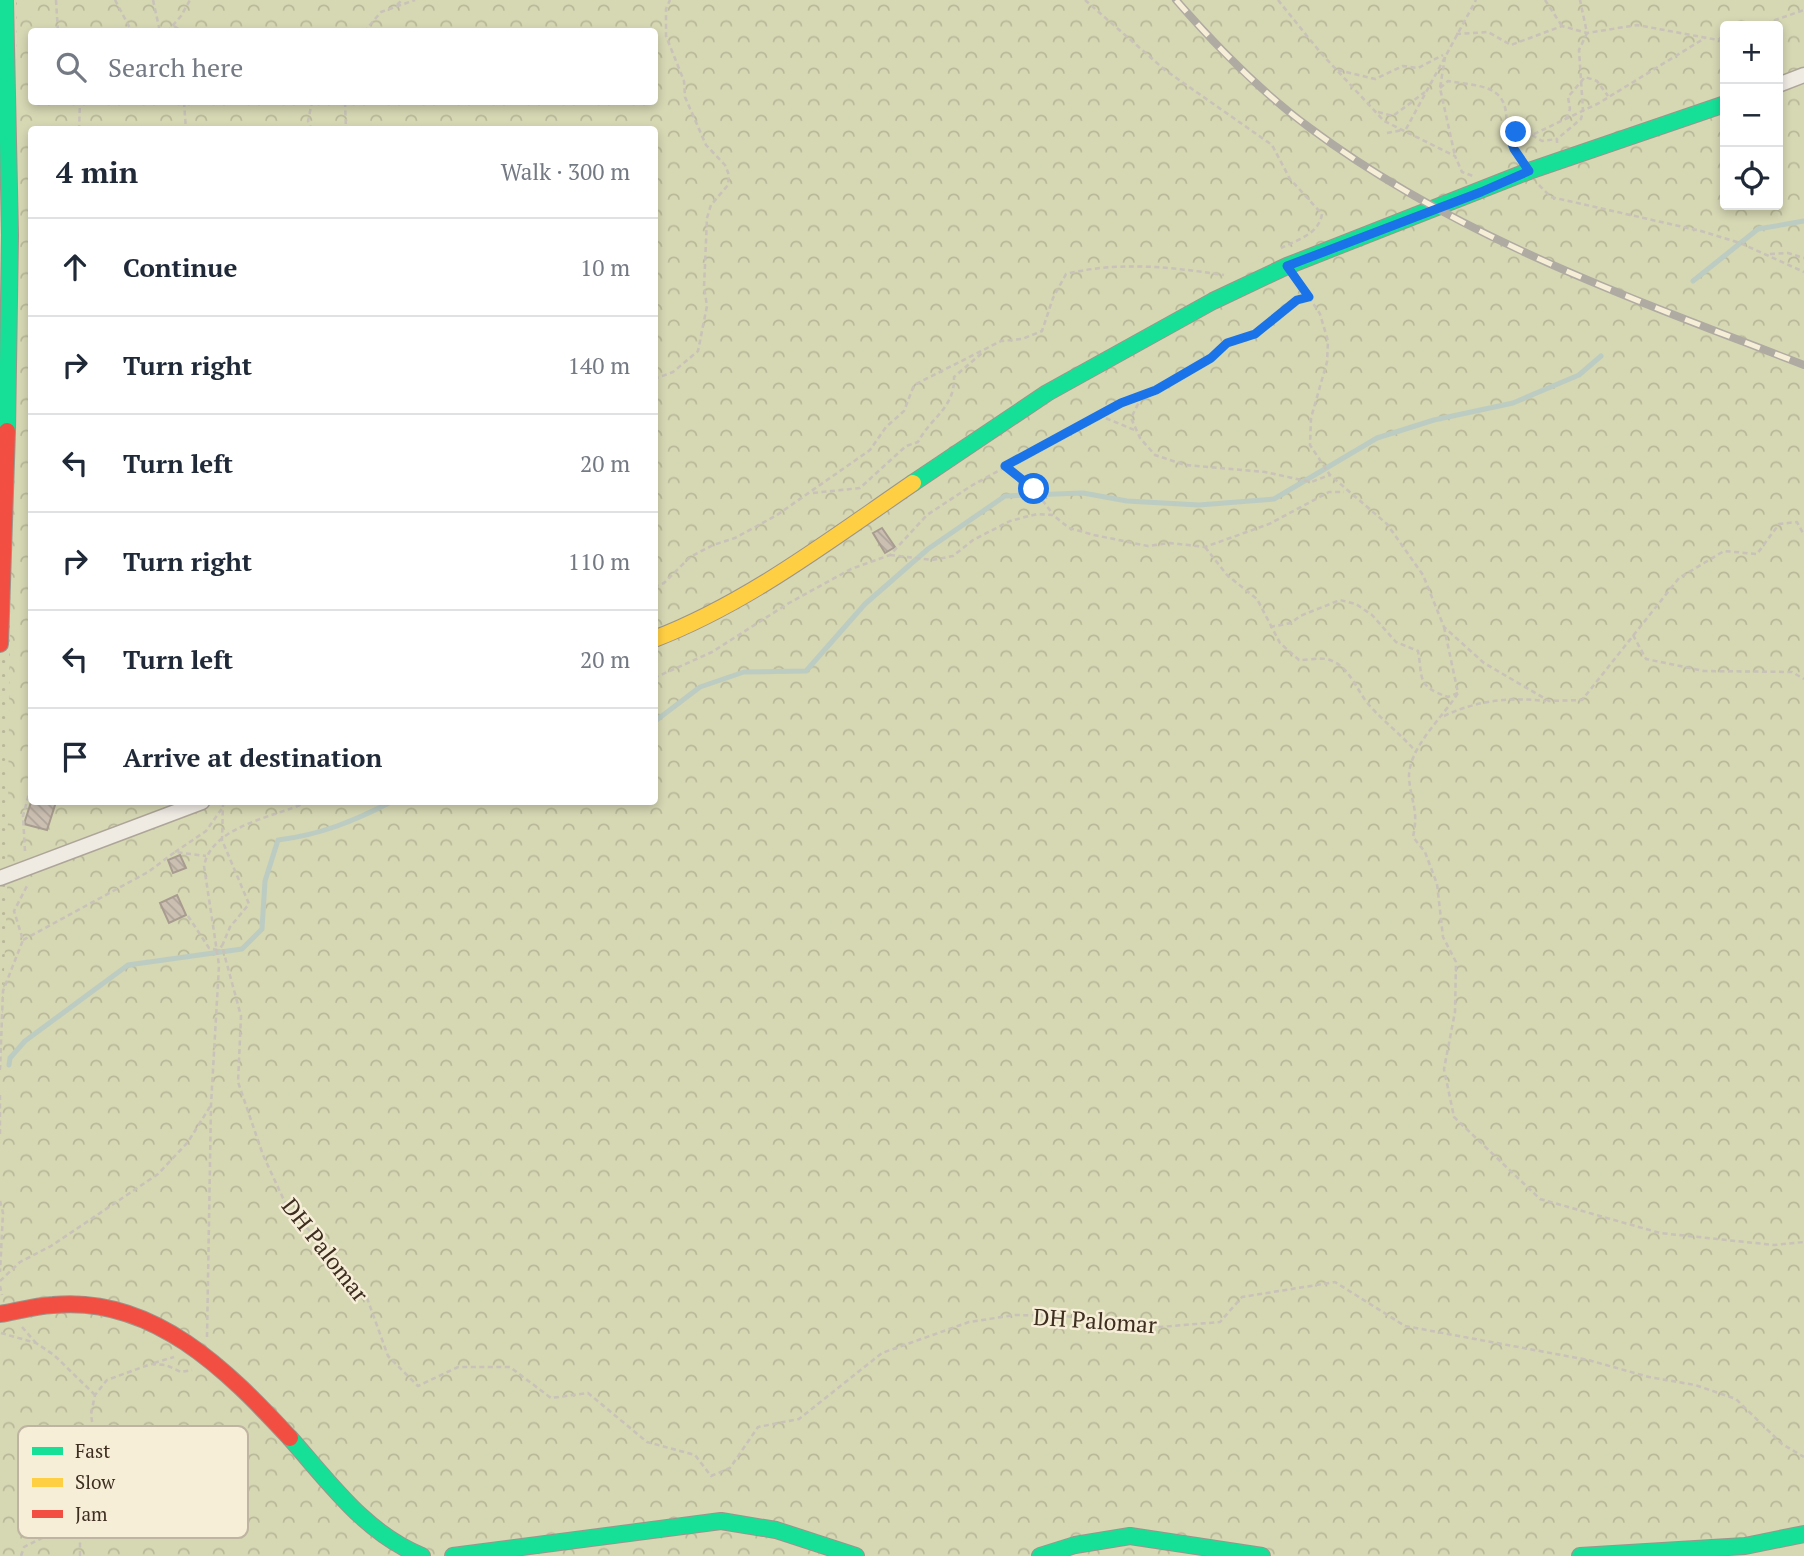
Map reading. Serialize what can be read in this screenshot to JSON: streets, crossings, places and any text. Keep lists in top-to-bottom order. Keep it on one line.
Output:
{"streets":{"path":["DH Palomar"]},"legend":["Fast","Slow","Jam"],"page":{"map_buttons":["+","−"],"search":"Search here","heading":["4 min","Walk · 300 m"],"list":[["Continue","10 m"],["Turn right","140 m"],["Turn left","20 m"],["Turn right","110 m"],["Turn left","20 m"],"Arrive at destination"]}}
